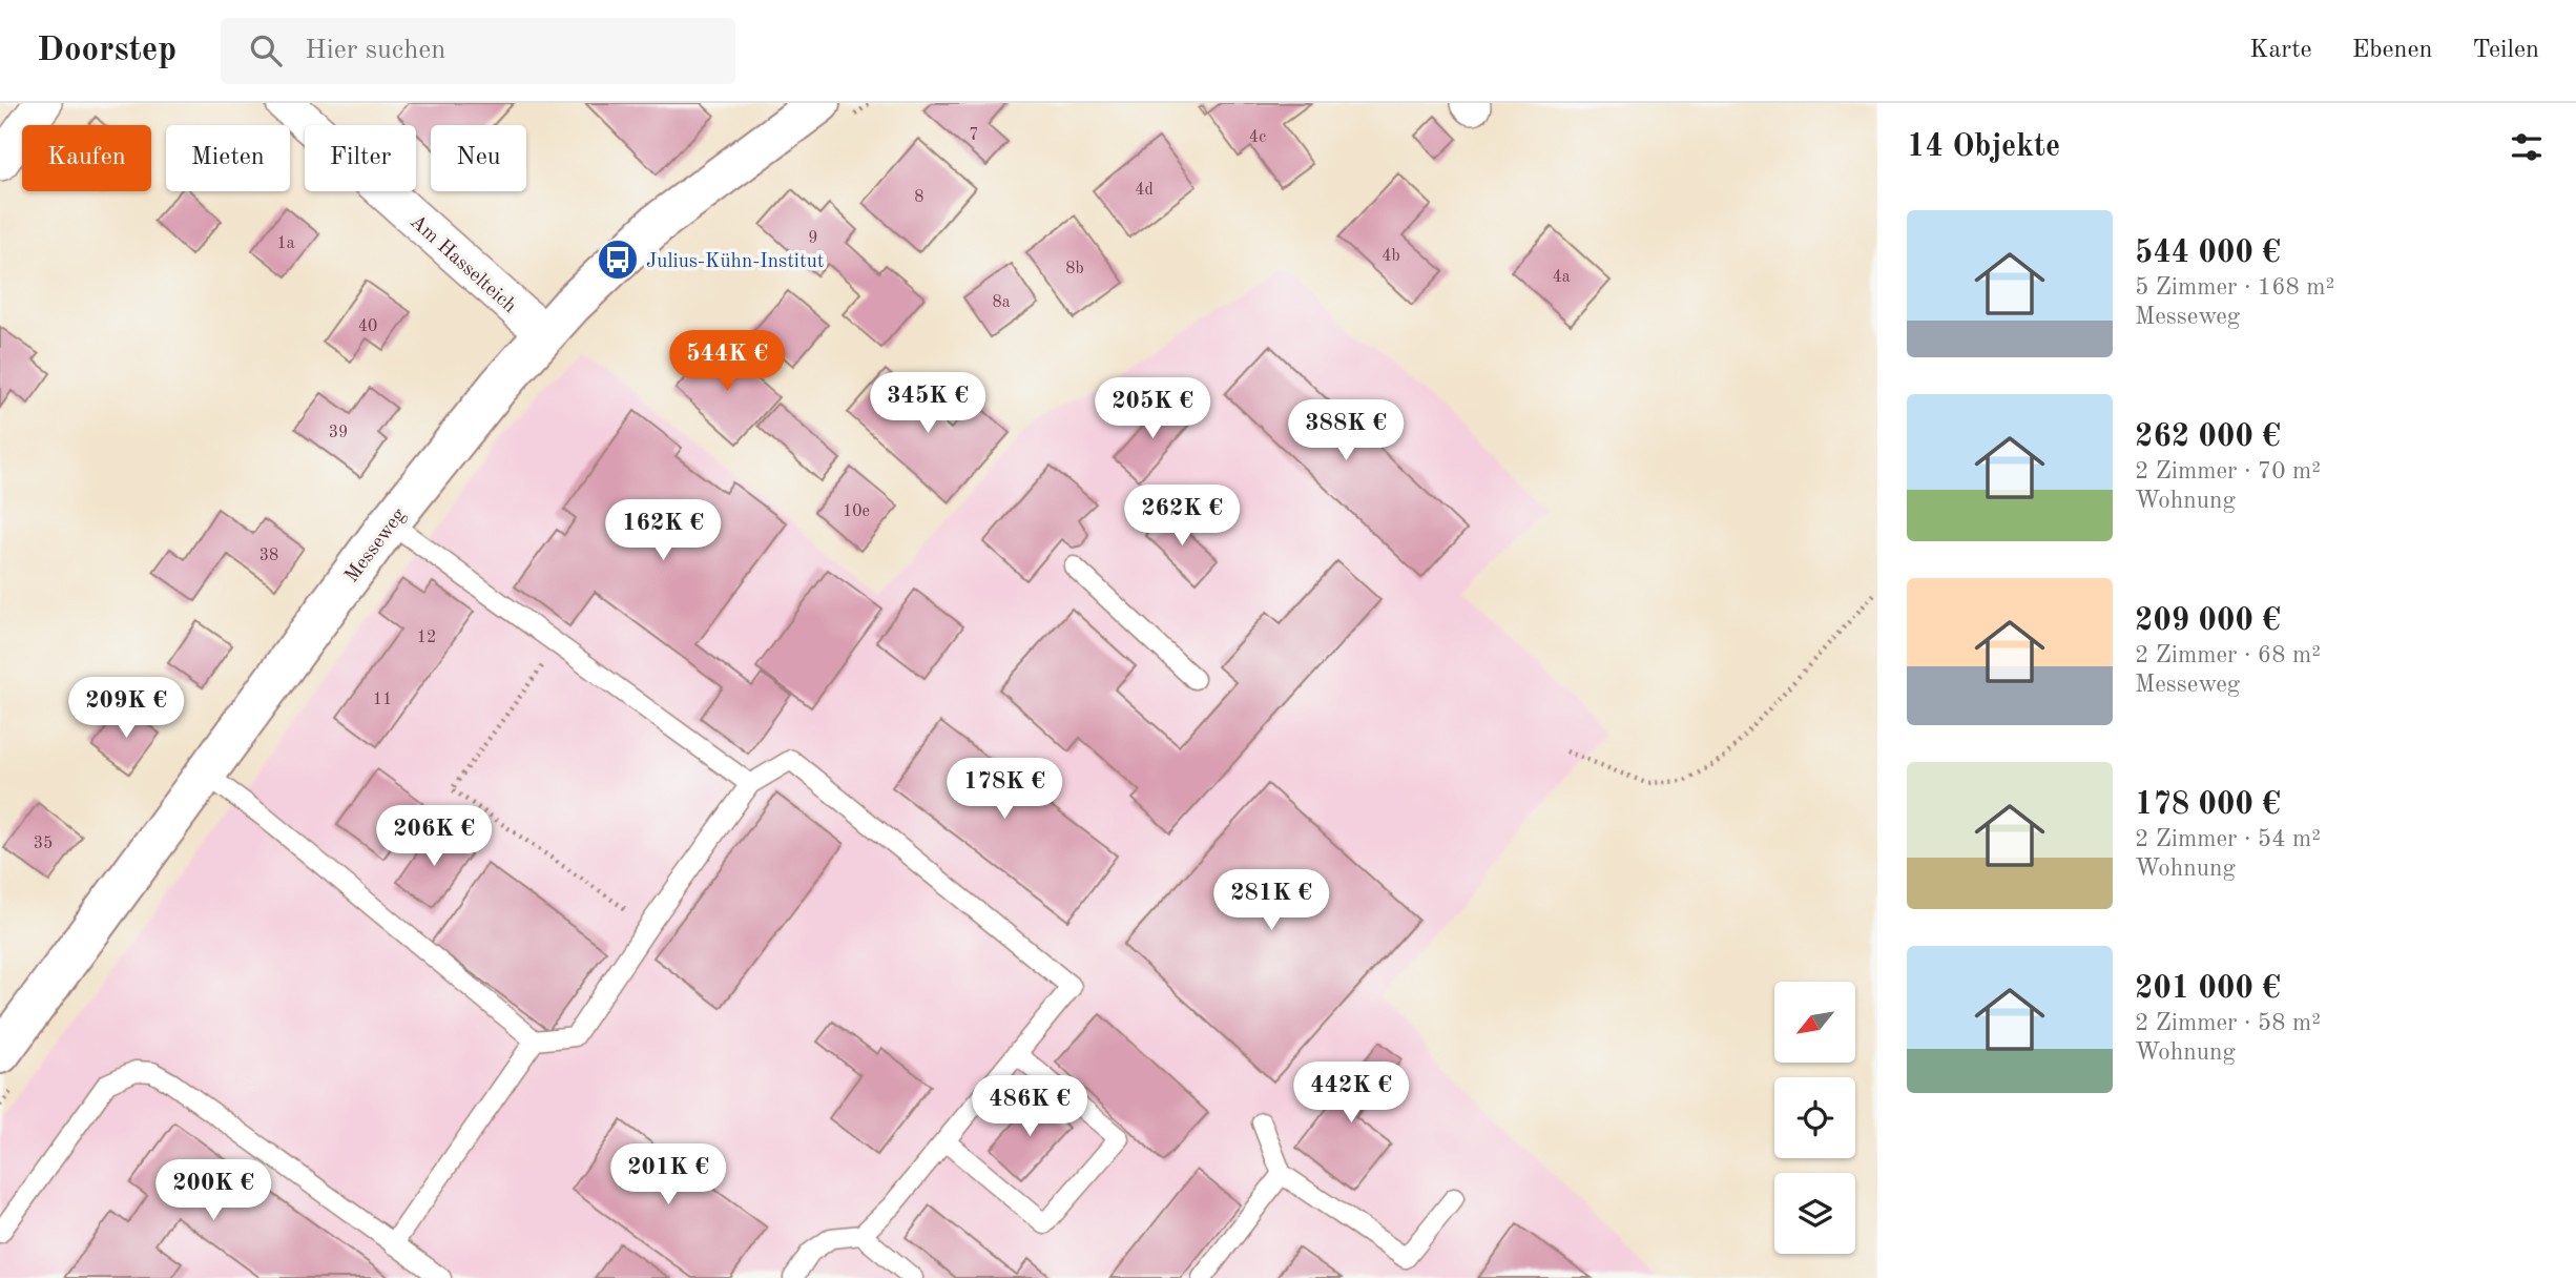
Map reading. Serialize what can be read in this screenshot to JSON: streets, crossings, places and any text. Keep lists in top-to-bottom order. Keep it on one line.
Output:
{"streets":{"main road":["Messeweg"],"street":["Am Hasselteich"]},"crossings":[["Am Hasselteich","Messeweg"]],"places":{"bus stop":["Julius-Kühn-Institut"]},"house_numbers":["7","4c","4d","8","9","1a","4b","8b","4a","8a","40","39","10e","38","12","11","35"],"north":"bottom left","page":{"header":"Doorstep","search":"Hier suchen","nav":["Karte","Ebenen","Teilen"],"heading":"14 Objekte","chip":["Kaufen","Mieten","Filter","Neu"],"list":[{"name":"544 000 €","note":"5 Zimmer · 168 m² · Messeweg"},{"name":"262 000 €","note":"2 Zimmer · 70 m² · Wohnung"},{"name":"209 000 €","note":"2 Zimmer · 68 m² · Messeweg"},{"name":"178 000 €","note":"2 Zimmer · 54 m² · Wohnung"},{"name":"201 000 €","note":"2 Zimmer · 58 m² · Wohnung"}],"price":["544K €","345K €","205K €","388K €","262K €","162K €","209K €","178K €","206K €","281K €","442K €","486K €","201K €","200K €"]}}
